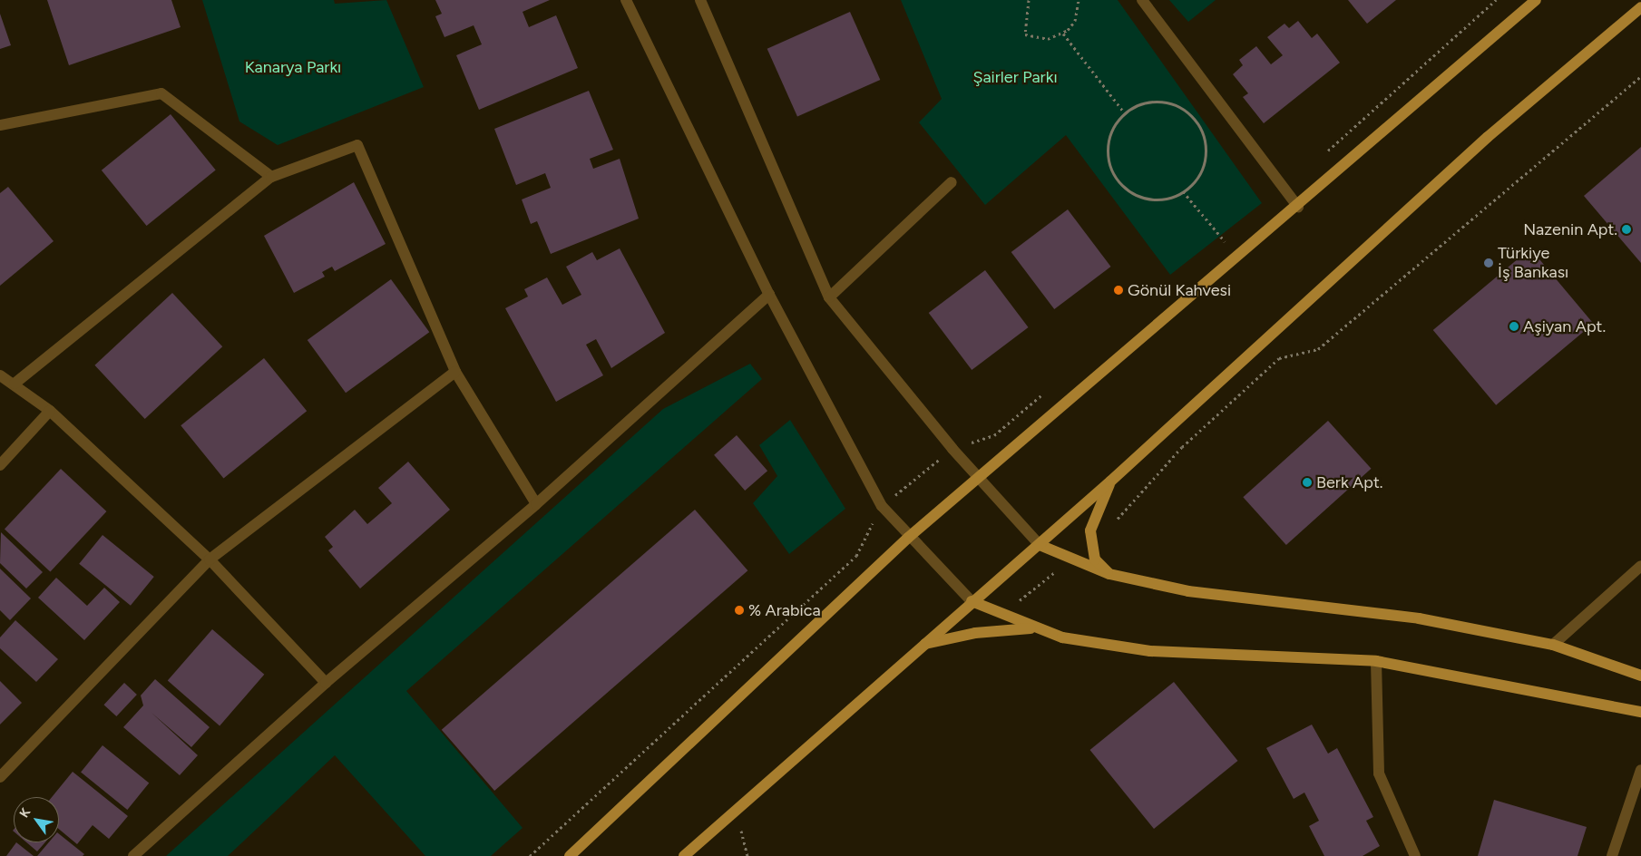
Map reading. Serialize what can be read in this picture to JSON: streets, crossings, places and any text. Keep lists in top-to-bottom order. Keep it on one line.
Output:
{"parks":["Kanarya Parkı","Şairler Parkı"],"places":["Nazenin Apt.","Türkiye İş Bankası","Gönül Kahvesi","Aşiyan Apt.","Berk Apt.","% Arabica"],"north":"top left"}
